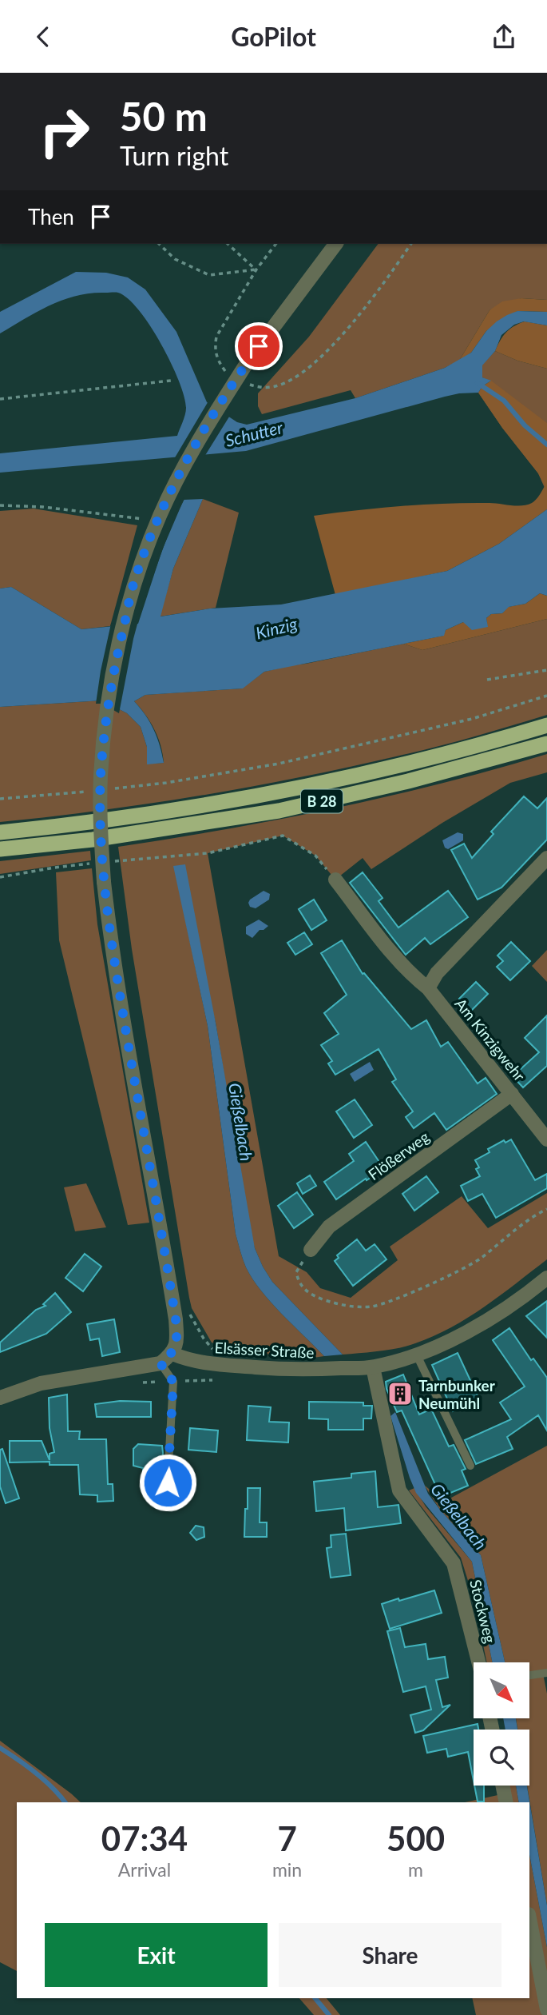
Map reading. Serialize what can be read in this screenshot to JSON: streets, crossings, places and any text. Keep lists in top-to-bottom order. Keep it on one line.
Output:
{"streets":{"highway":["B 28"],"street":["Am Kinzigwehr","Flößerweg","Elsässer Straße","Stockweg"]},"crossings":[["Am Kinzigwehr","Flößerweg"],["Elsässer Straße","Stockweg"]],"water":["Schutter","Kinzig","Gießelbach"],"places":{"building":["Tarnbunker Neumühl"]},"north":"bottom right","page":{"header":"GoPilot","turn":["50 m","Turn right"],"then":"Then","eta":["07:34","Arrival","7","min","500","m"],"buttons":["Exit","Share"]}}
